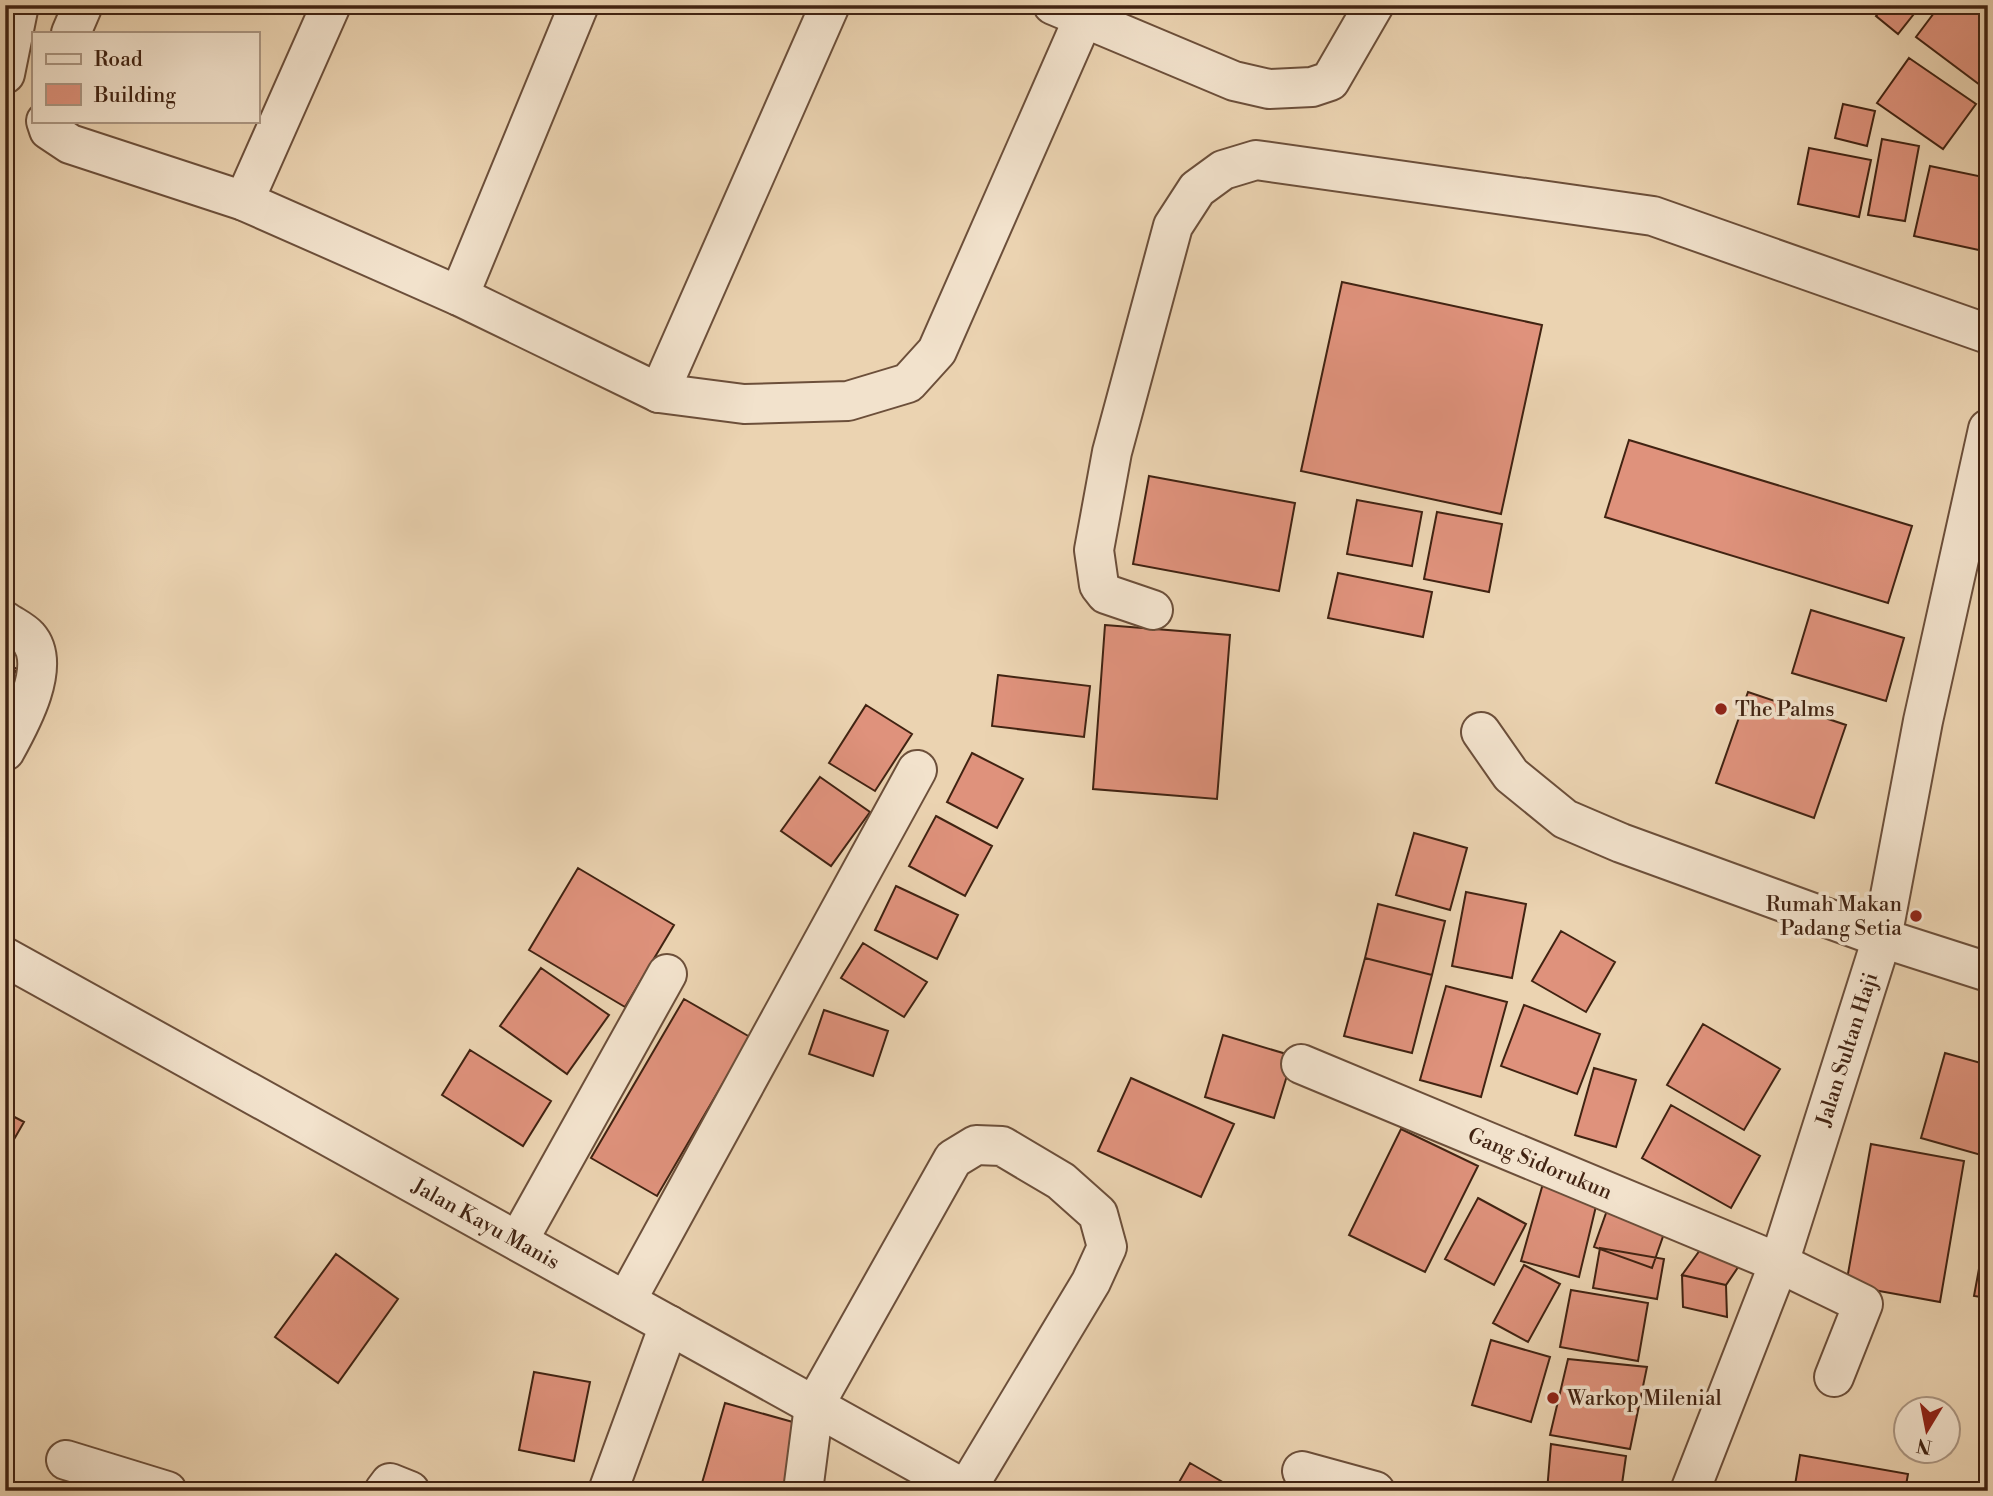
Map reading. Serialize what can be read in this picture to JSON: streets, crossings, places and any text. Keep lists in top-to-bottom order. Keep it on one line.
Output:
{"streets":{"street":["Jalan Sultan Haji","Gang Sidorukun","Jalan Kayu Manis"]},"crossings":[["Jalan Sultan Haji","Gang Sidorukun"]],"places":["The Palms","Rumah Makan Padang Setia","Warkop Milenial"],"legend":["Road","Building"],"north":"bottom"}
